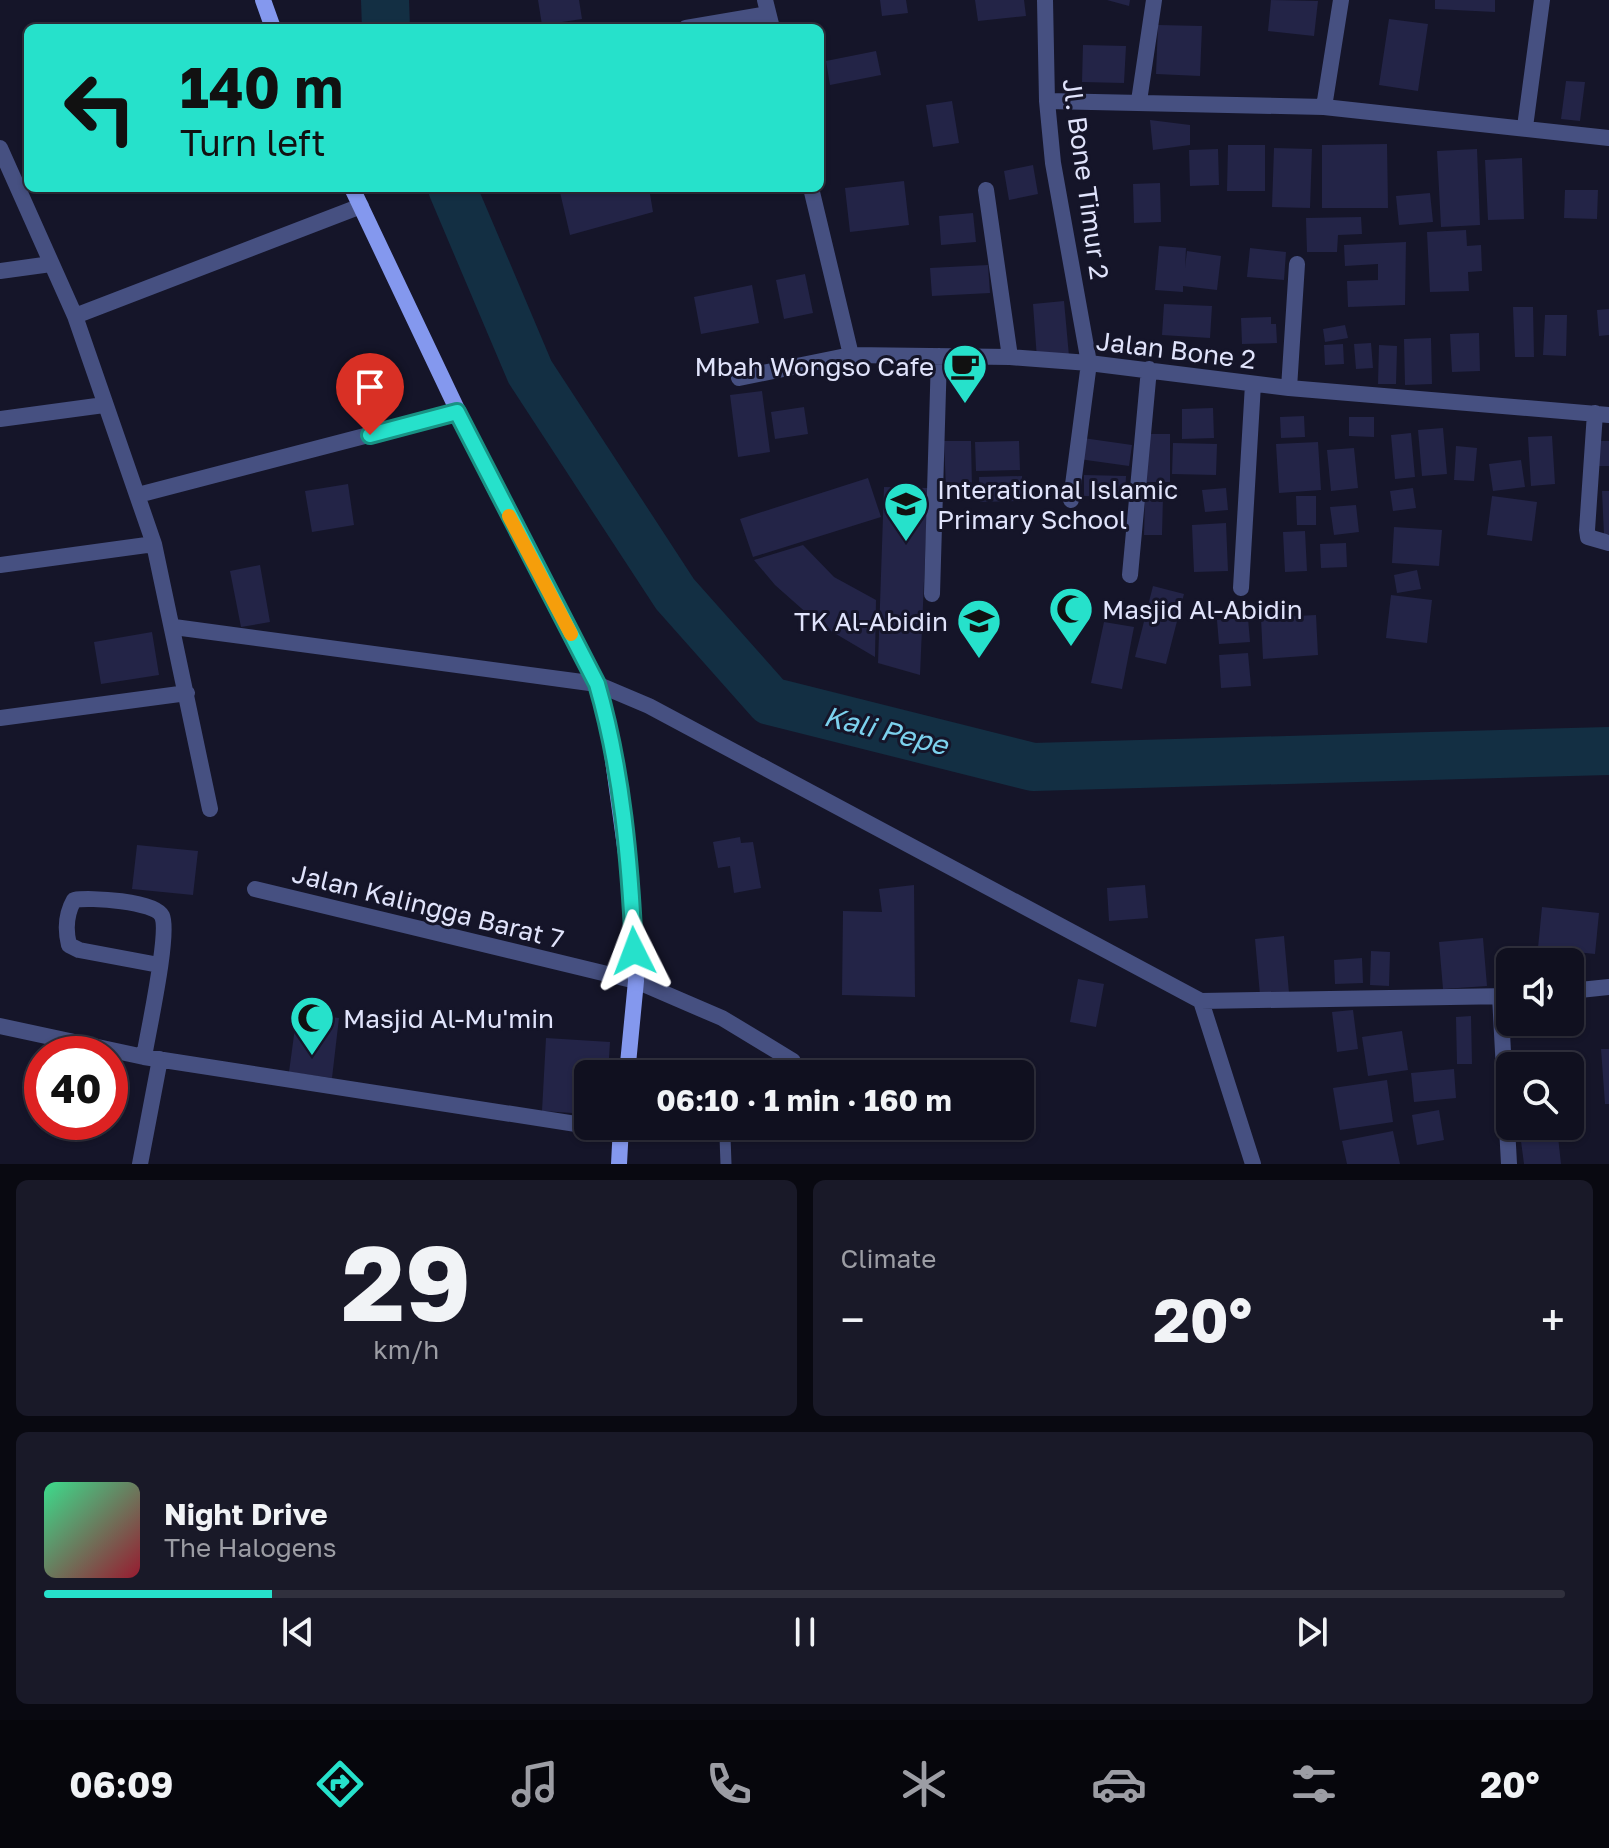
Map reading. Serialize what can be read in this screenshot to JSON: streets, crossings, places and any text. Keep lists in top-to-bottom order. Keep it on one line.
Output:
{"streets":{"street":["Jl. Bone Timur 2","Jalan Bone 2","Jalan Kalingga Barat 7"]},"crossings":[["Jl. Bone Timur 2","Jalan Bone 2"]],"water":["Kali Pepe"],"places":{"cafe":["Mbah Wongso Cafe"],"school or university":["Interational Islamic Primary School","TK Al-Abidin"],"mosque":["Masjid Al-Abidin","Masjid Al-Mu'min"]},"page":{"turn":["140 m","Turn left"],"limit":"40","trip":"06:10 · 1 min · 160 m","tile":[["29","km/h"],"Climate"],"heat":["−","20°","+"],"song":["Night Drive","The Halogens"],"tabs":["06:09","20°"]}}
